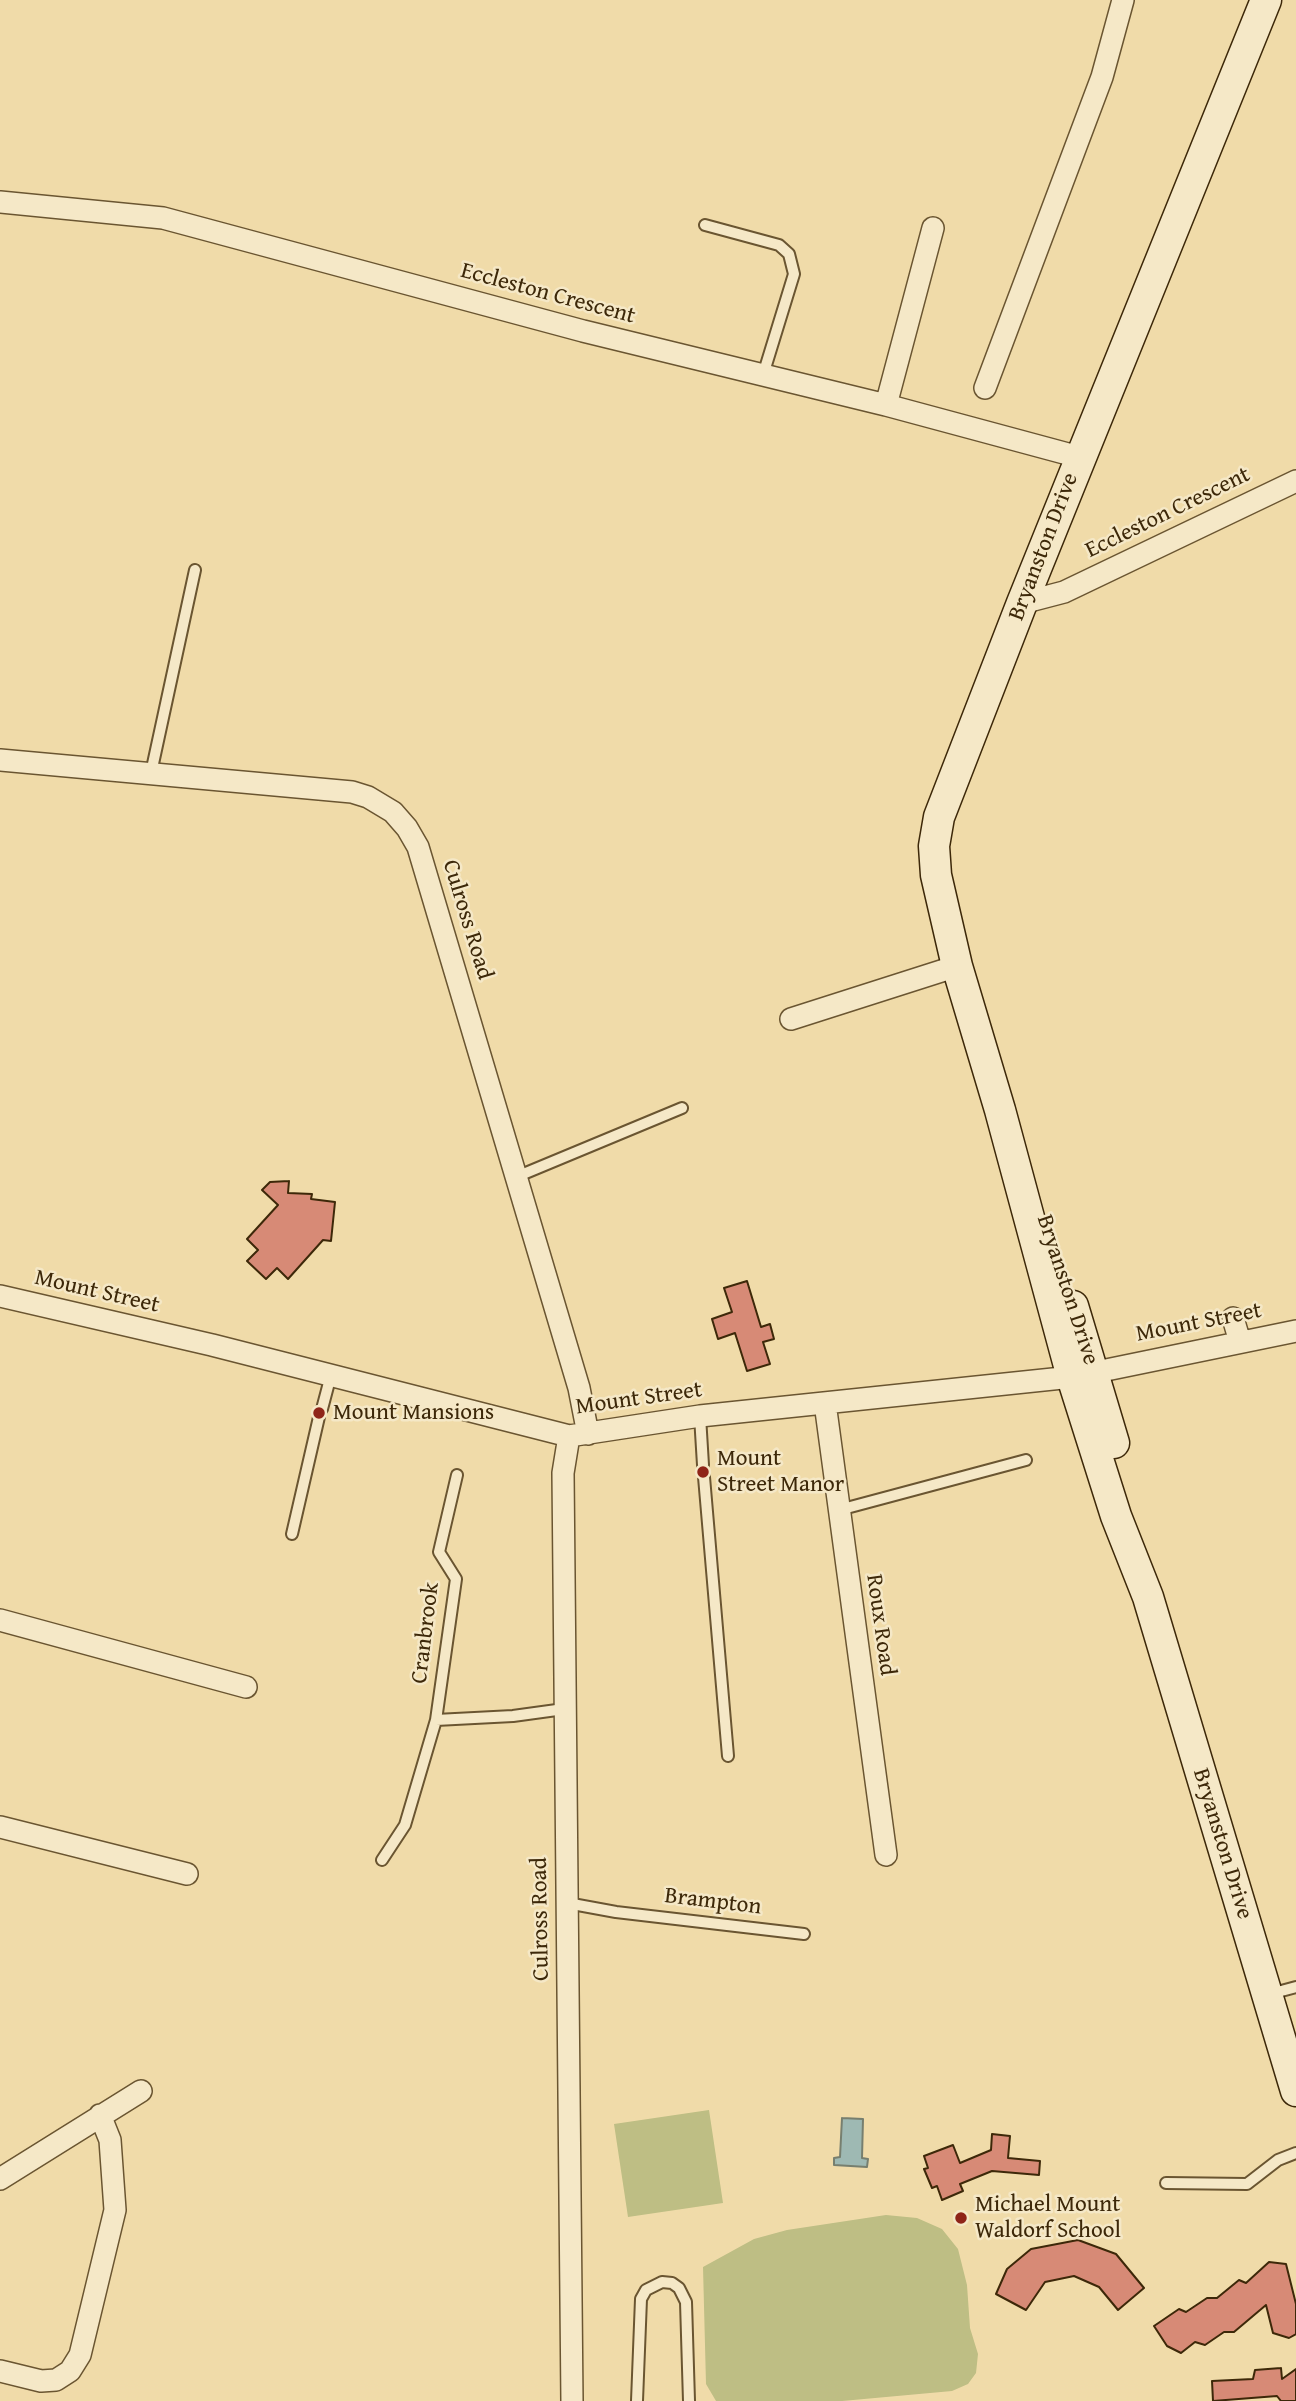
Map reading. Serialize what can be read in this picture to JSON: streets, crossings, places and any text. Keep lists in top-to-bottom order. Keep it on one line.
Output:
{"streets":{"main road":["Bryanston Drive"],"street":["Eccleston Crescent","Culross Road","Mount Street","Roux Road"],"lane":["Cranbrook","Brampton"]},"crossings":[["Eccleston Crescent","Bryanston Drive"],["Bryanston Drive","Mount Street"],["Culross Road","Mount Street"],["Culross Road","Brampton"],["Mount Street","Roux Road"]],"places":["Mount Mansions","Mount Street Manor","Michael Mount Waldorf School"]}
